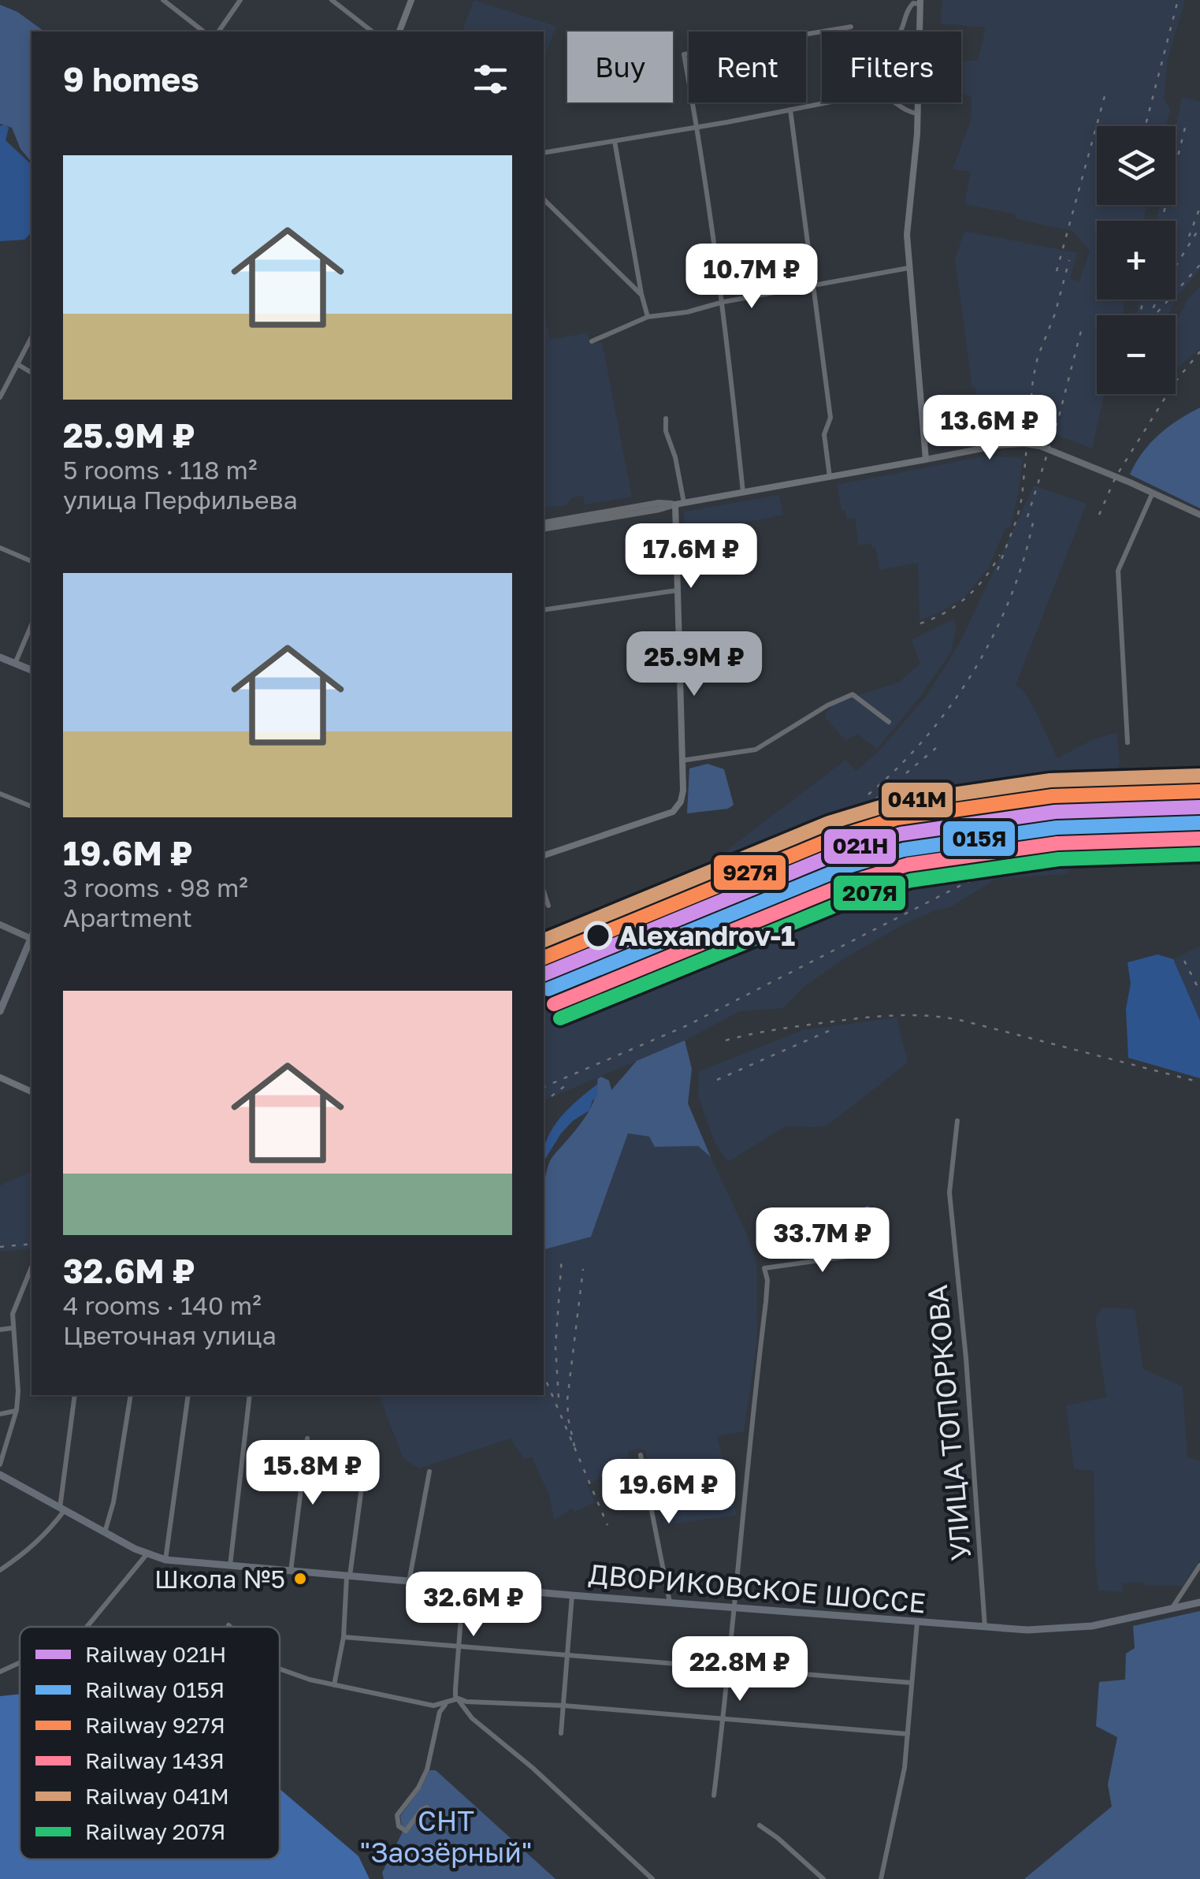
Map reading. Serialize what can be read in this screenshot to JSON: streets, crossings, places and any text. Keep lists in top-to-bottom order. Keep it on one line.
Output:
{"streets":{"main road":["ДВОРИКОВСКОЕ ШОССЕ"],"street":["УЛИЦА ТОПОРКОВА"]},"crossings":[["УЛИЦА ТОПОРКОВА","ДВОРИКОВСКОЕ ШОССЕ"]],"parks":["СНТ \"Заозёрный\""],"places":["Alexandrov-1","Школа №5"],"lines":["rail line 041М","rail line 927Я","rail line 021Н","rail line 015Я","rail line 143Я","rail line 207Я"],"legend":["Railway 021Н","Railway 015Я","Railway 927Я","Railway 143Я","Railway 041М","Railway 207Я"],"page":{"chip":["Buy","Rent","Filters"],"heading":"9 homes","map_buttons":["+","−"],"list":[{"name":"25.9M ₽","note":"5 rooms · 118 m² · улица Перфильева"},{"name":"19.6M ₽","note":"3 rooms · 98 m² · Apartment"},{"name":"32.6M ₽","note":"4 rooms · 140 m² · Цветочная улица"}],"price":["10.7M ₽","13.6M ₽","17.6M ₽","25.9M ₽","33.7M ₽","15.8M ₽","19.6M ₽","32.6M ₽","22.8M ₽"]}}
